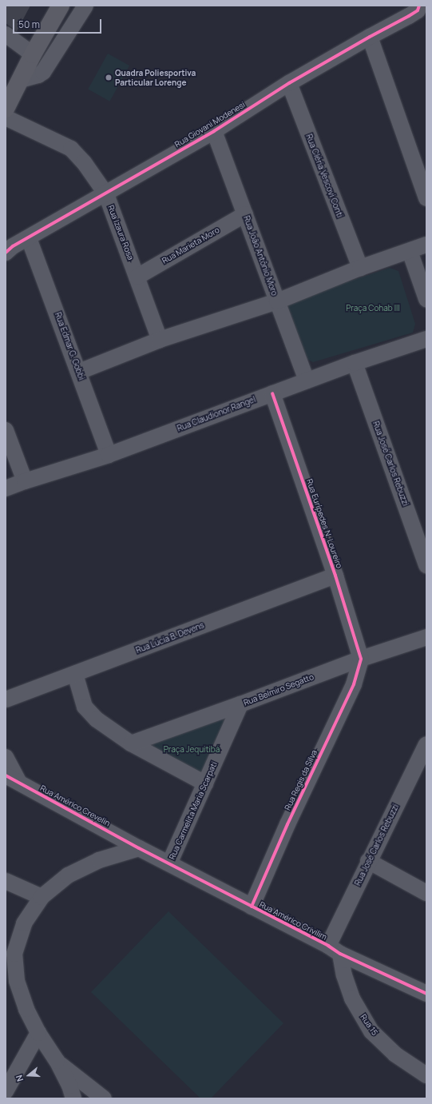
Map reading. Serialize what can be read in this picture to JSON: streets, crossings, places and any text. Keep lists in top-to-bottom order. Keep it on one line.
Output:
{"streets":{"street":["Rua Giovani Modenesi","Rua Cléria Vescovi Conti","Rua Izaura Rosa","Rua Marieta Moro","Rua João Antônio Moro","Rua Edmar G. Gobbi","Rua Claudionor Rangel","Rua José Carlos Rebuzzi","Rua Eurípedes N. Loureiro","Rua Lúcia B. Devens","Rua Belmiro Segatto","Rua Regis da Silva","Rua Américo Crevelin","Rua Carmelita Maria Scarpati","Rua Américo Crivilim","Rua 15"]},"crossings":[["Rua Giovani Modenesi","Rua Cléria Vescovi Conti"],["Rua Giovani Modenesi","Rua Izaura Rosa"],["Rua Giovani Modenesi","Rua João Antônio Moro"],["Rua Giovani Modenesi","Rua Edmar G. Gobbi"],["Rua Izaura Rosa","Rua Marieta Moro"],["Rua Marieta Moro","Rua João Antônio Moro"],["Rua João Antônio Moro","Rua Claudionor Rangel"],["Rua Edmar G. Gobbi","Rua Claudionor Rangel"],["Rua Claudionor Rangel","Rua José Carlos Rebuzzi"],["Rua Claudionor Rangel","Rua Eurípedes N. Loureiro"],["Rua José Carlos Rebuzzi","Rua Américo Crivilim"],["Rua José Carlos Rebuzzi","Rua 15"],["Rua Eurípedes N. Loureiro","Rua Lúcia B. Devens"],["Rua Eurípedes N. Loureiro","Rua Belmiro Segatto"],["Rua Eurípedes N. Loureiro","Rua Regis da Silva"],["Rua Belmiro Segatto","Rua Regis da Silva"],["Rua Belmiro Segatto","Rua Carmelita Maria Scarpati"],["Rua Regis da Silva","Rua Américo Crivilim"],["Rua Américo Crevelin","Rua Américo Crivilim"],["Rua Carmelita Maria Scarpati","Rua Américo Crivilim"],["Rua Américo Crivilim","Rua 15"]],"parks":["Praça Cohab III","Praça Jequitibá"],"places":["Quadra Poliesportiva Particular Lorenge"],"scale_bar":"50 m","north":"left"}
